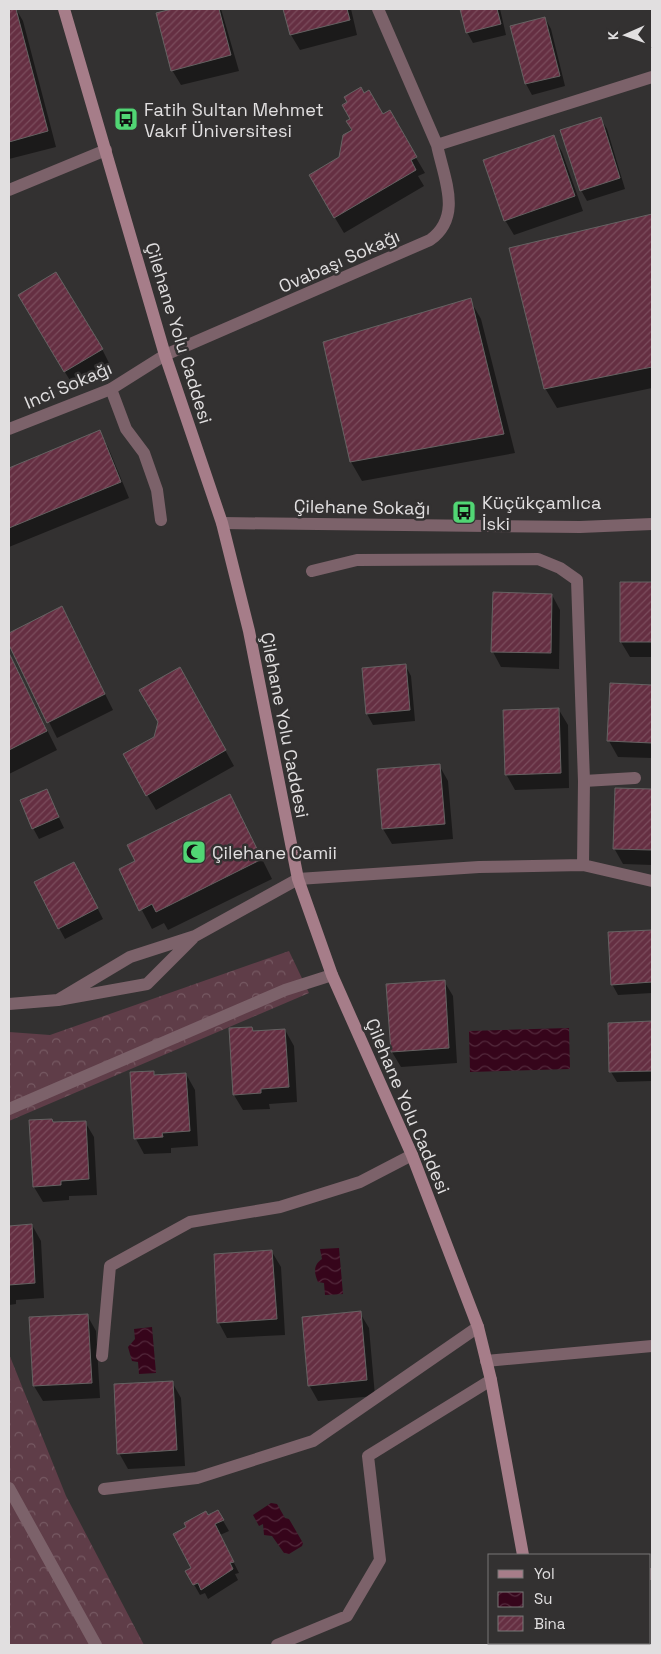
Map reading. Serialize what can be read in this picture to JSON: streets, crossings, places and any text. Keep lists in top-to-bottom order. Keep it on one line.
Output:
{"streets":{"street":["Ovabaşı Sokağı","Çilehane Yolu Caddesi","Inci Sokağı","Çilehane Sokağı"]},"crossings":[["Ovabaşı Sokağı","Çilehane Yolu Caddesi"],["Ovabaşı Sokağı","Inci Sokağı"],["Çilehane Yolu Caddesi","Inci Sokağı"],["Çilehane Yolu Caddesi","Çilehane Sokağı"]],"places":{"bus stop":["Fatih Sultan Mehmet Vakıf Üniversitesi","Küçükçamlıca İski"],"mosque":["Çilehane Camii"]},"legend":["Yol","Su","Bina"],"north":"left"}
